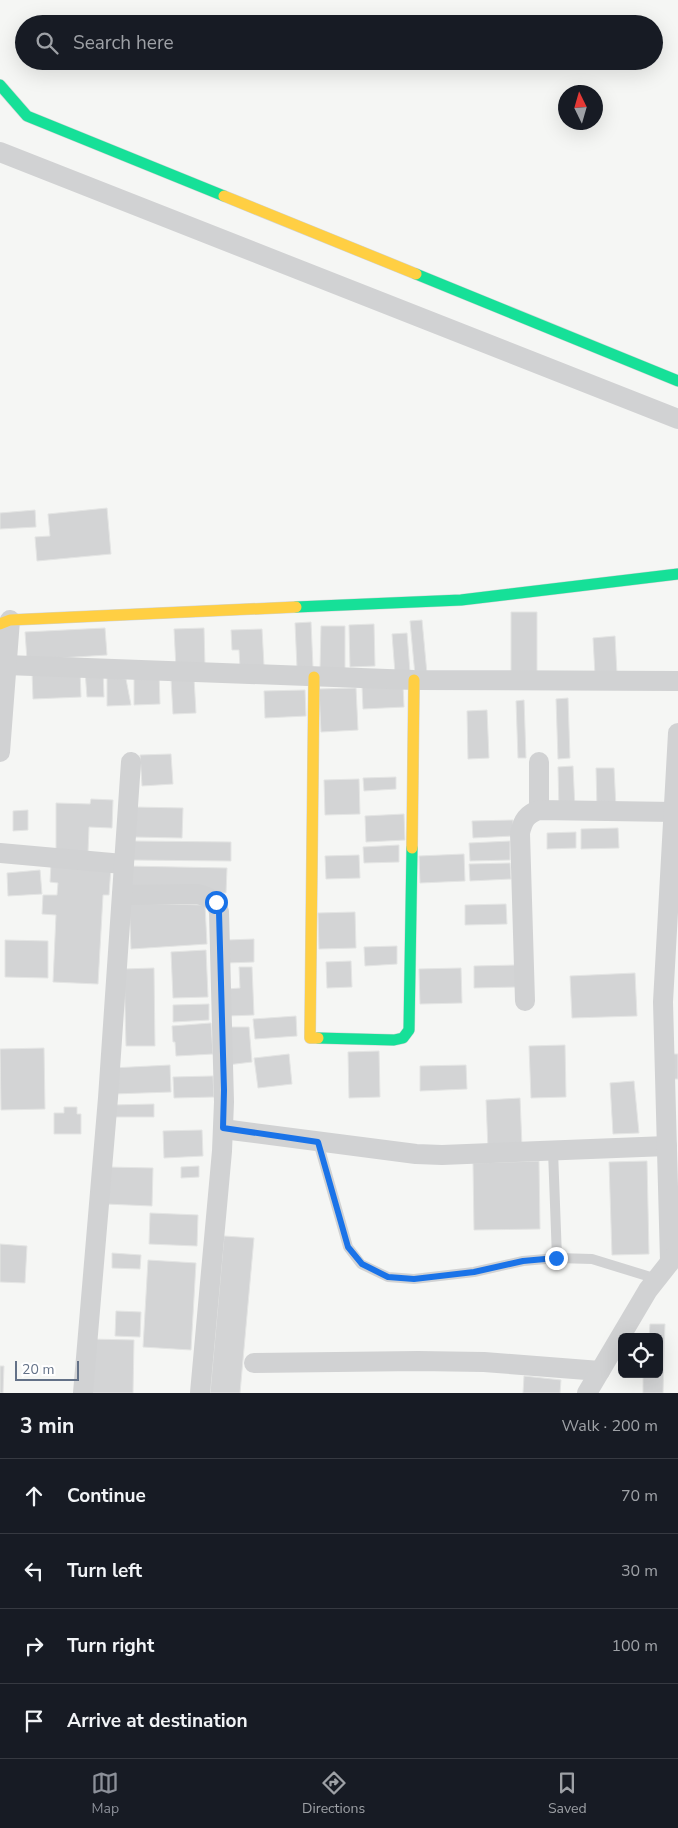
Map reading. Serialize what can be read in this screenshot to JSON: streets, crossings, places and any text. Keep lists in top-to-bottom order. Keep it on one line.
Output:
{"scale_bar":"20 m","north":"top","page":{"search":"Search here","scale":"20 m","heading":["3 min","Walk · 200 m"],"list":[["Continue","70 m"],["Turn left","30 m"],["Turn right","100 m"],"Arrive at destination"],"nav":["Map","Directions","Saved"]}}
